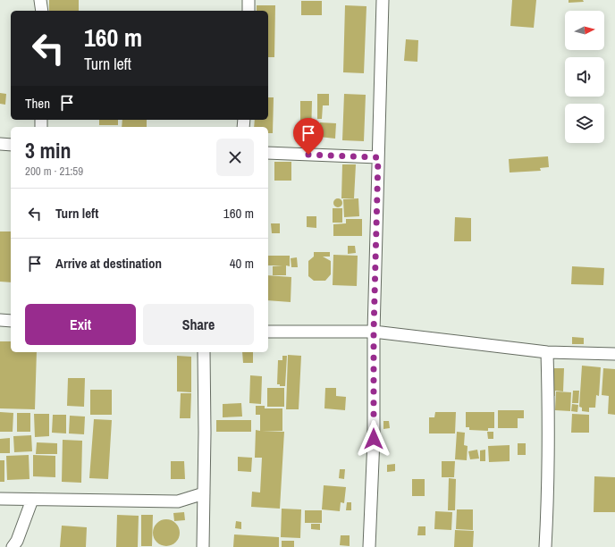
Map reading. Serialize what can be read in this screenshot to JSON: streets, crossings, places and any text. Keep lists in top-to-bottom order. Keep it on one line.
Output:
{"north":"right","page":{"turn":["160 m","Turn left"],"then":"Then","heading":["3 min","200 m · 21:59"],"list":[{"name":"Turn left","value":"160 m"},{"name":"Arrive at destination","value":"40 m"}],"buttons":["Exit","Share"]}}
